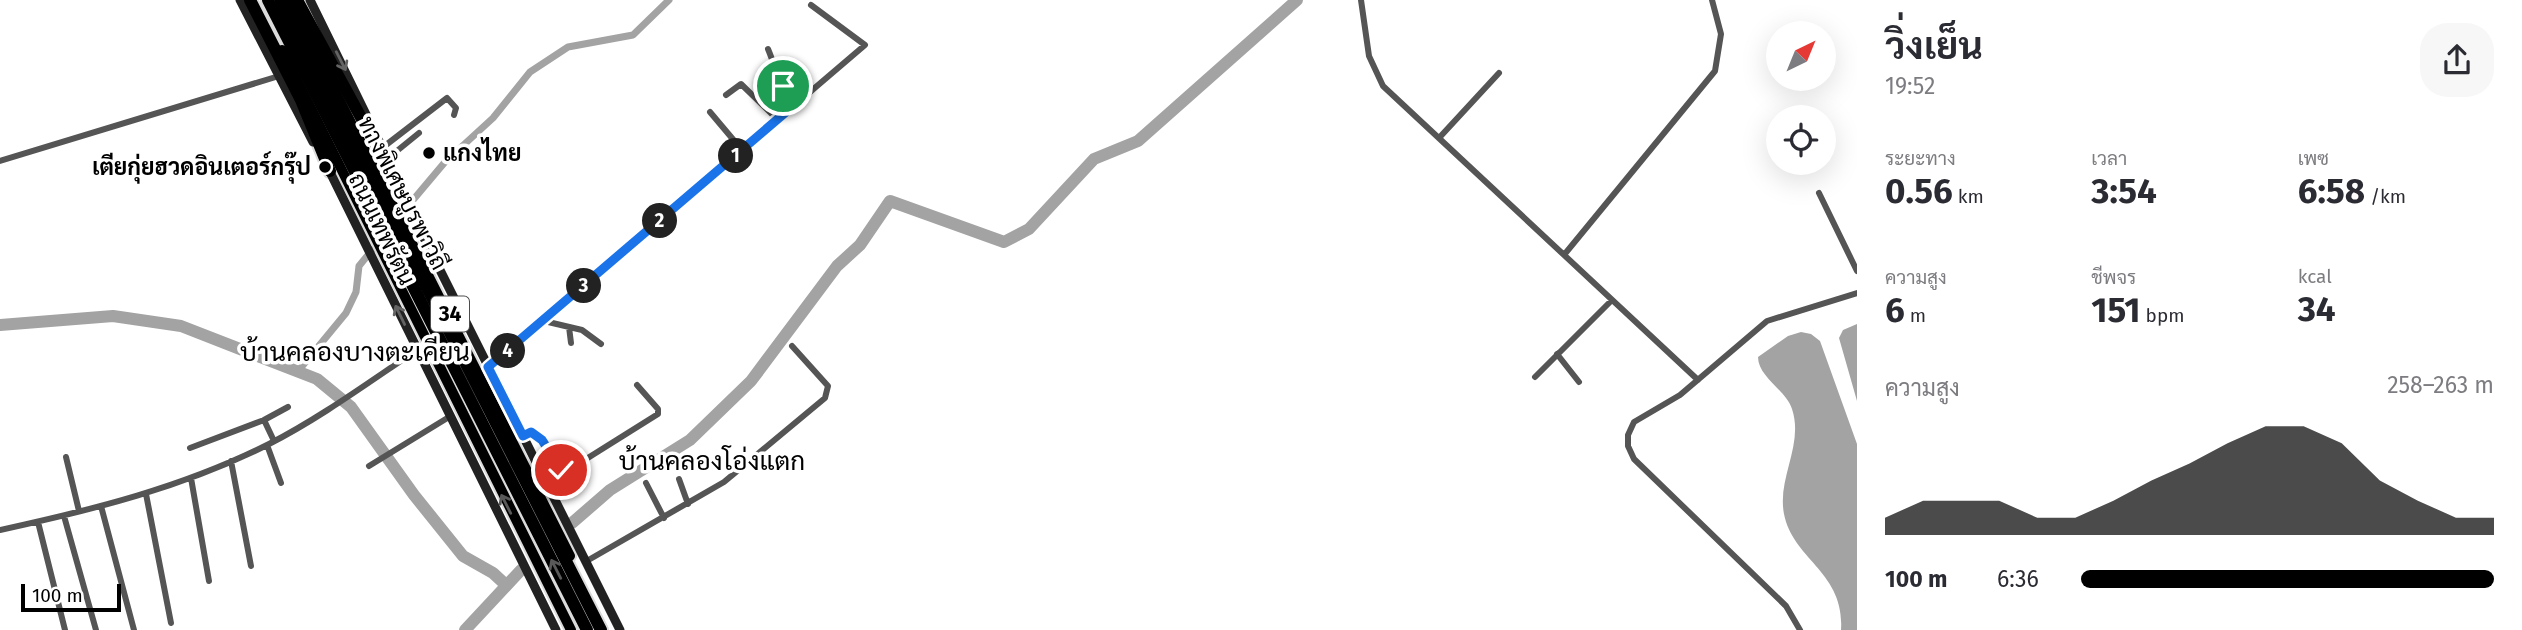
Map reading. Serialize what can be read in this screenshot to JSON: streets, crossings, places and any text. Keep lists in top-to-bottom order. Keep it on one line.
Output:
{"streets":{"highway":["ทางพิเศษบูรพาวิถี","ถนนเทพรัตน","34"]},"districts":["บ้านคลองบางตะเคียน","บ้านคลองโอ่งแตก"],"places":["แกงไทย","เตียกุ่ยฮวดอินเตอร์กรุ๊ป"],"scale_bar":"100 m","north":"top right","page":{"heading":["วิ่งเย็น","19:52"],"stats":[["ระยะทาง","0.56 km"],["เวลา","3:54"],["เพซ","6:58 /km"],["ความสูง","6 m"],["ชีพจร","151 bpm"],["kcal","34"]],"pins":["1","2","3","4"],"chart":["ความสูง","258–263 m"],"list":[{"name":"100 m","note":"6:36"}],"scale":"100 m"}}
